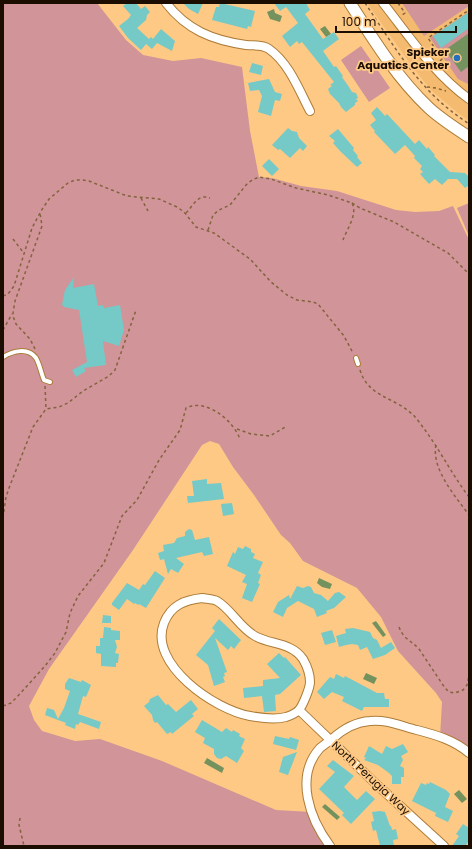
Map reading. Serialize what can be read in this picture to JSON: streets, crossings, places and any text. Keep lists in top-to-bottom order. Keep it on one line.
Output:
{"streets":{"street":["North Perugia Way"]},"places":["Spieker Aquatics Center"],"scale_bar":"100 m"}
